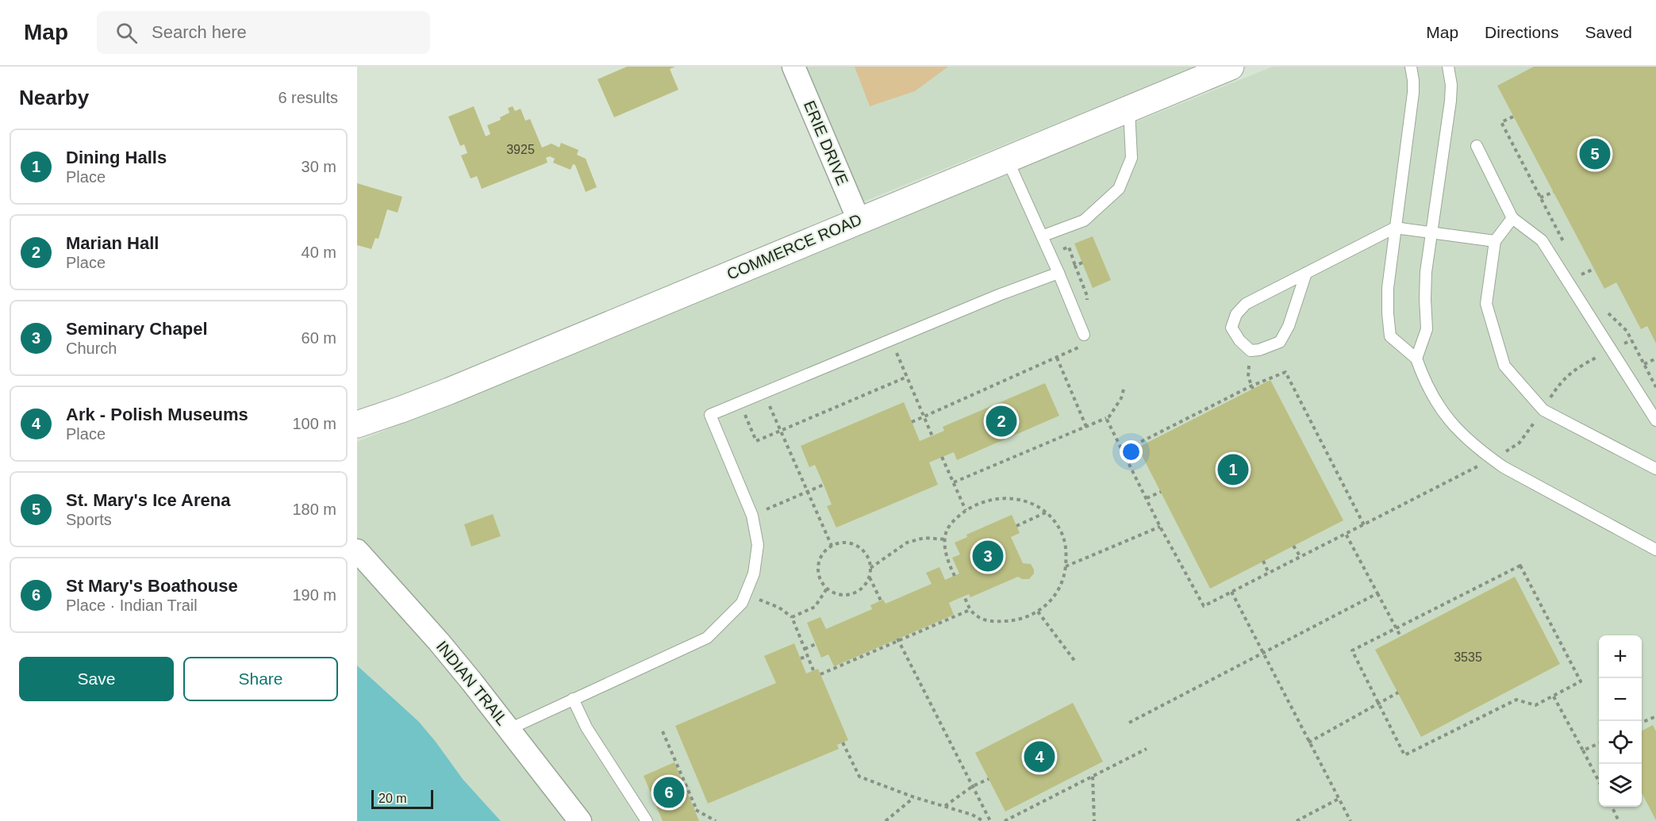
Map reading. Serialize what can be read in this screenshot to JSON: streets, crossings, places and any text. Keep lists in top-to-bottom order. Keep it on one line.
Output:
{"streets":{"main road":["COMMERCE ROAD"],"street":["ERIE DRIVE","INDIAN TRAIL"]},"crossings":[["ERIE DRIVE","COMMERCE ROAD"]],"house_numbers":["3925","3535"],"scale_bar":"20 m","page":{"header":"Map","search":"Search here","nav":["Map","Directions","Saved"],"heading":["Nearby","6 results"],"list":[{"mark":"1","name":"Dining Halls","note":"Place","value":"30 m"},{"mark":"2","name":"Marian Hall","note":"Place","value":"40 m"},{"mark":"3","name":"Seminary Chapel","note":"Church","value":"60 m"},{"mark":"4","name":"Ark - Polish Museums","note":"Place","value":"100 m"},{"mark":"5","name":"St. Mary's Ice Arena","note":"Sports","value":"180 m"},{"mark":"6","name":"St Mary's Boathouse","note":"Place · Indian Trail","value":"190 m"}],"pins":["5","2","1","3","4","6"],"map_buttons":["+","−"],"buttons":["Save","Share"],"scale":"20 m"}}
